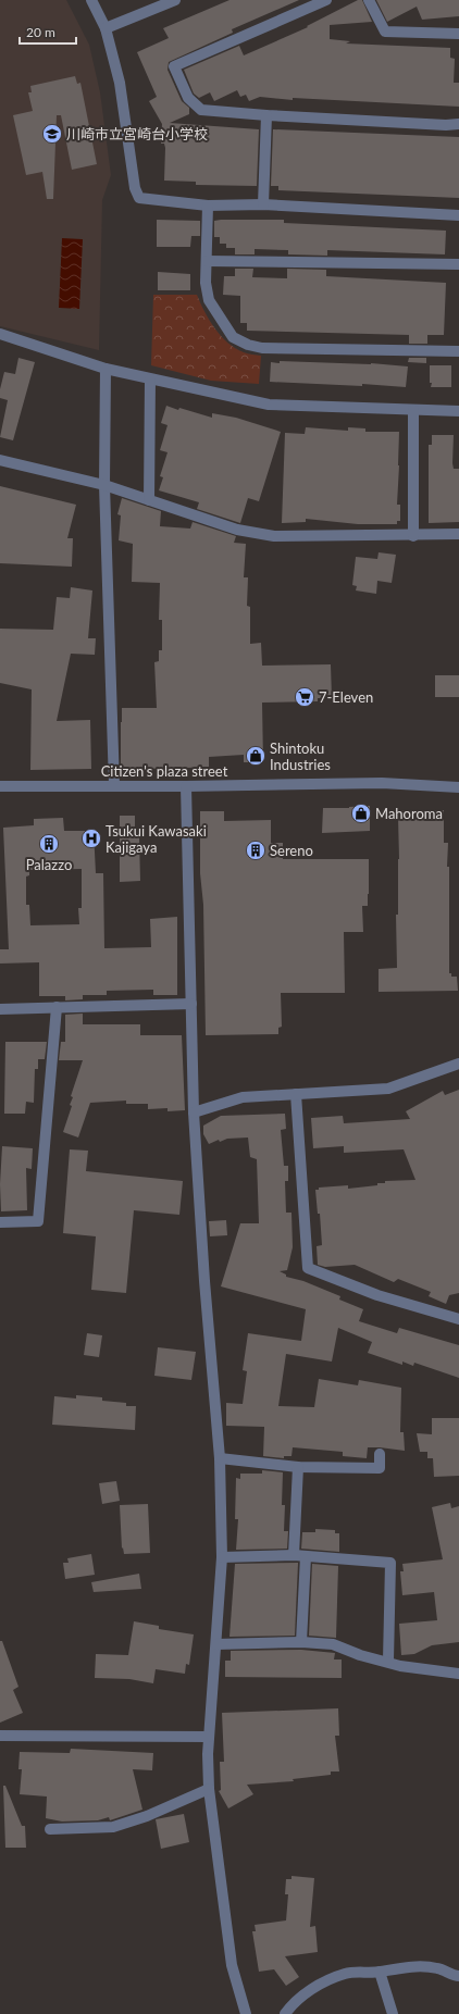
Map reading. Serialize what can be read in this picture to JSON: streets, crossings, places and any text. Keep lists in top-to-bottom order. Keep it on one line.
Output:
{"streets":{"street":["Citizen's plaza street"]},"places":{"school or university":["川崎市立宮崎台小学校"],"supermarket":["7-Eleven"],"shop":["Shintoku Industries","Mahoroma"],"hospital":["Tsukui Kawasaki Kajigaya"],"building":["Palazzo","Sereno"]},"scale_bar":"20 m"}
